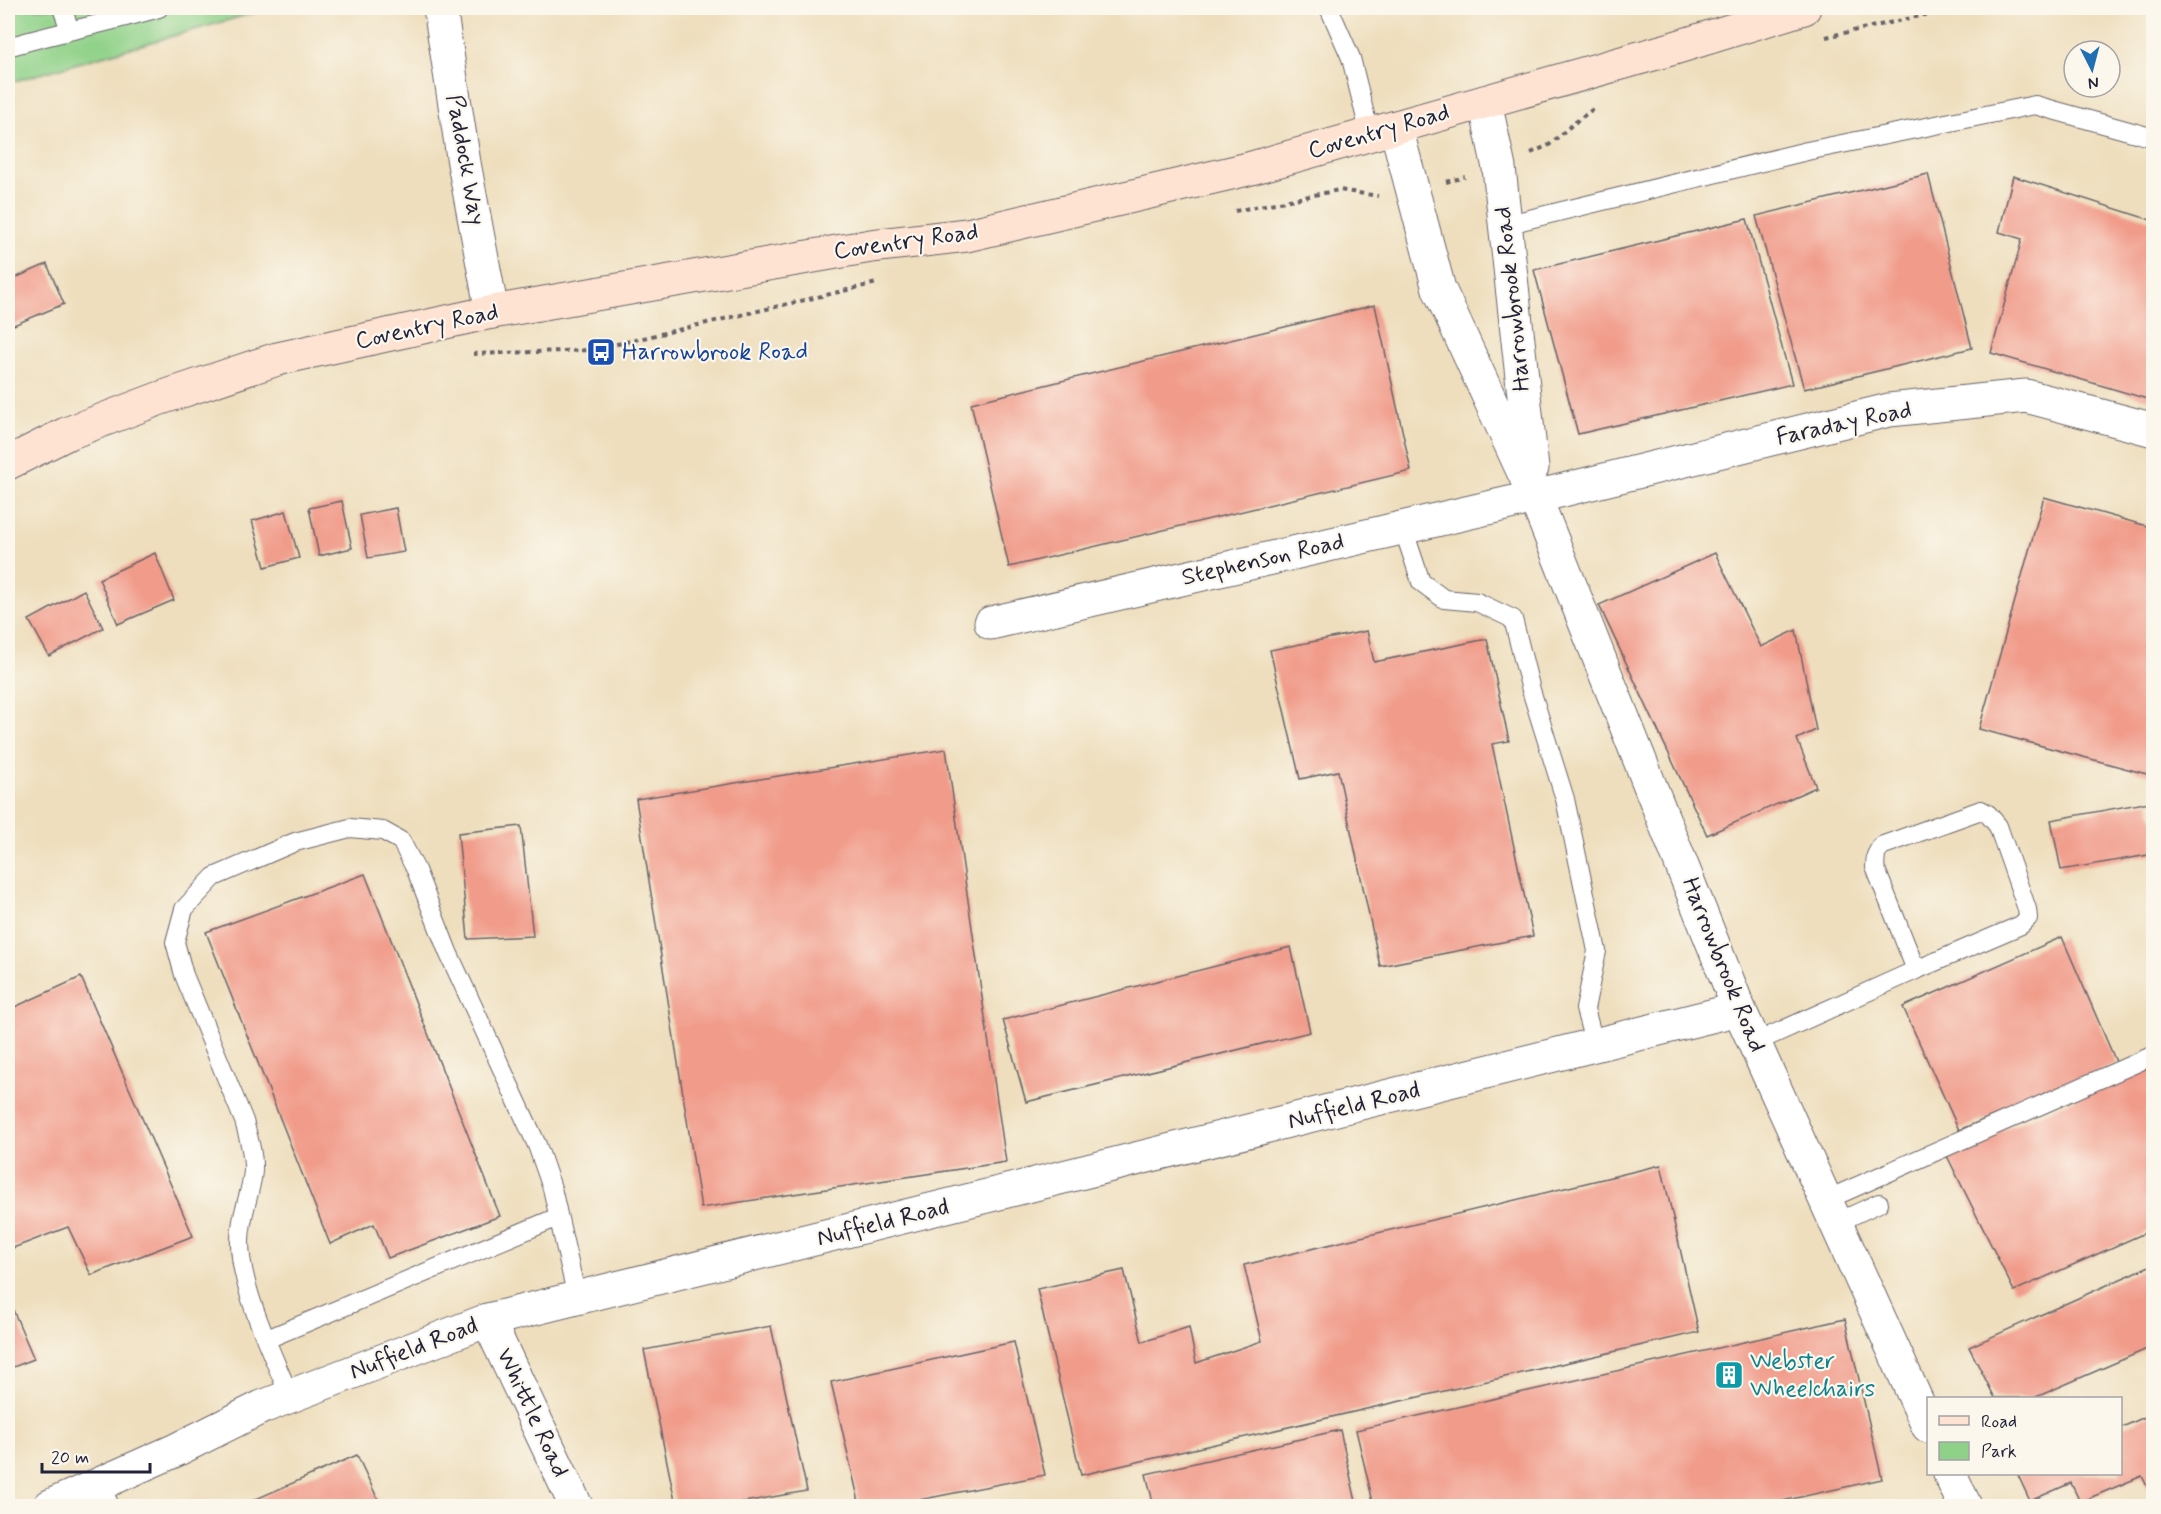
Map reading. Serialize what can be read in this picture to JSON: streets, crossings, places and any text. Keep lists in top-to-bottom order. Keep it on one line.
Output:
{"streets":{"main road":["Coventry Road"],"street":["Paddock Way","Harrowbrook Road","Faraday Road","Stephenson Road","Nuffield Road","Whittle Road"]},"crossings":[["Coventry Road","Paddock Way"],["Coventry Road","Harrowbrook Road"],["Harrowbrook Road","Faraday Road"],["Harrowbrook Road","Stephenson Road"],["Harrowbrook Road","Nuffield Road"],["Faraday Road","Stephenson Road"],["Nuffield Road","Whittle Road"]],"places":{"bus stop":["Harrowbrook Road"],"building":["Webster Wheelchairs"]},"legend":["Road","Park"],"scale_bar":"20 m","north":"bottom"}
